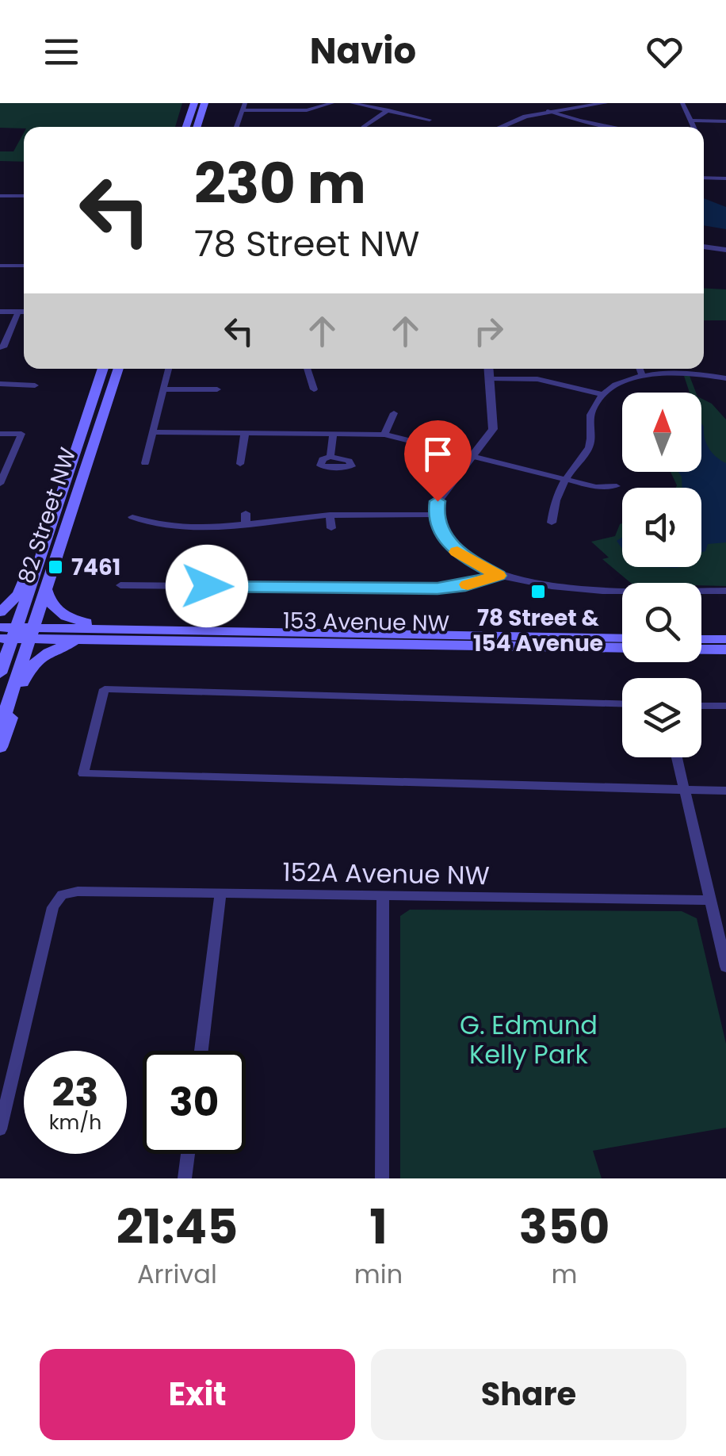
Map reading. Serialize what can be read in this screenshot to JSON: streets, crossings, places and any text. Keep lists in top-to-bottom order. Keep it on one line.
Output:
{"streets":{"main road":["82 Street NW","153 Avenue NW"],"street":["152A Avenue NW"]},"crossings":[["82 Street NW","153 Avenue NW"]],"parks":["G. Edmund Kelly Park"],"places":{"transit":["7461","78 Street & 154 Avenue"]},"north":"top","page":{"header":"Navio","turn":["230 m","78 Street NW"],"speed":"23 km/h","limit":"30","eta":["21:45","Arrival","1","min","350","m"],"buttons":["Exit","Share"]}}
